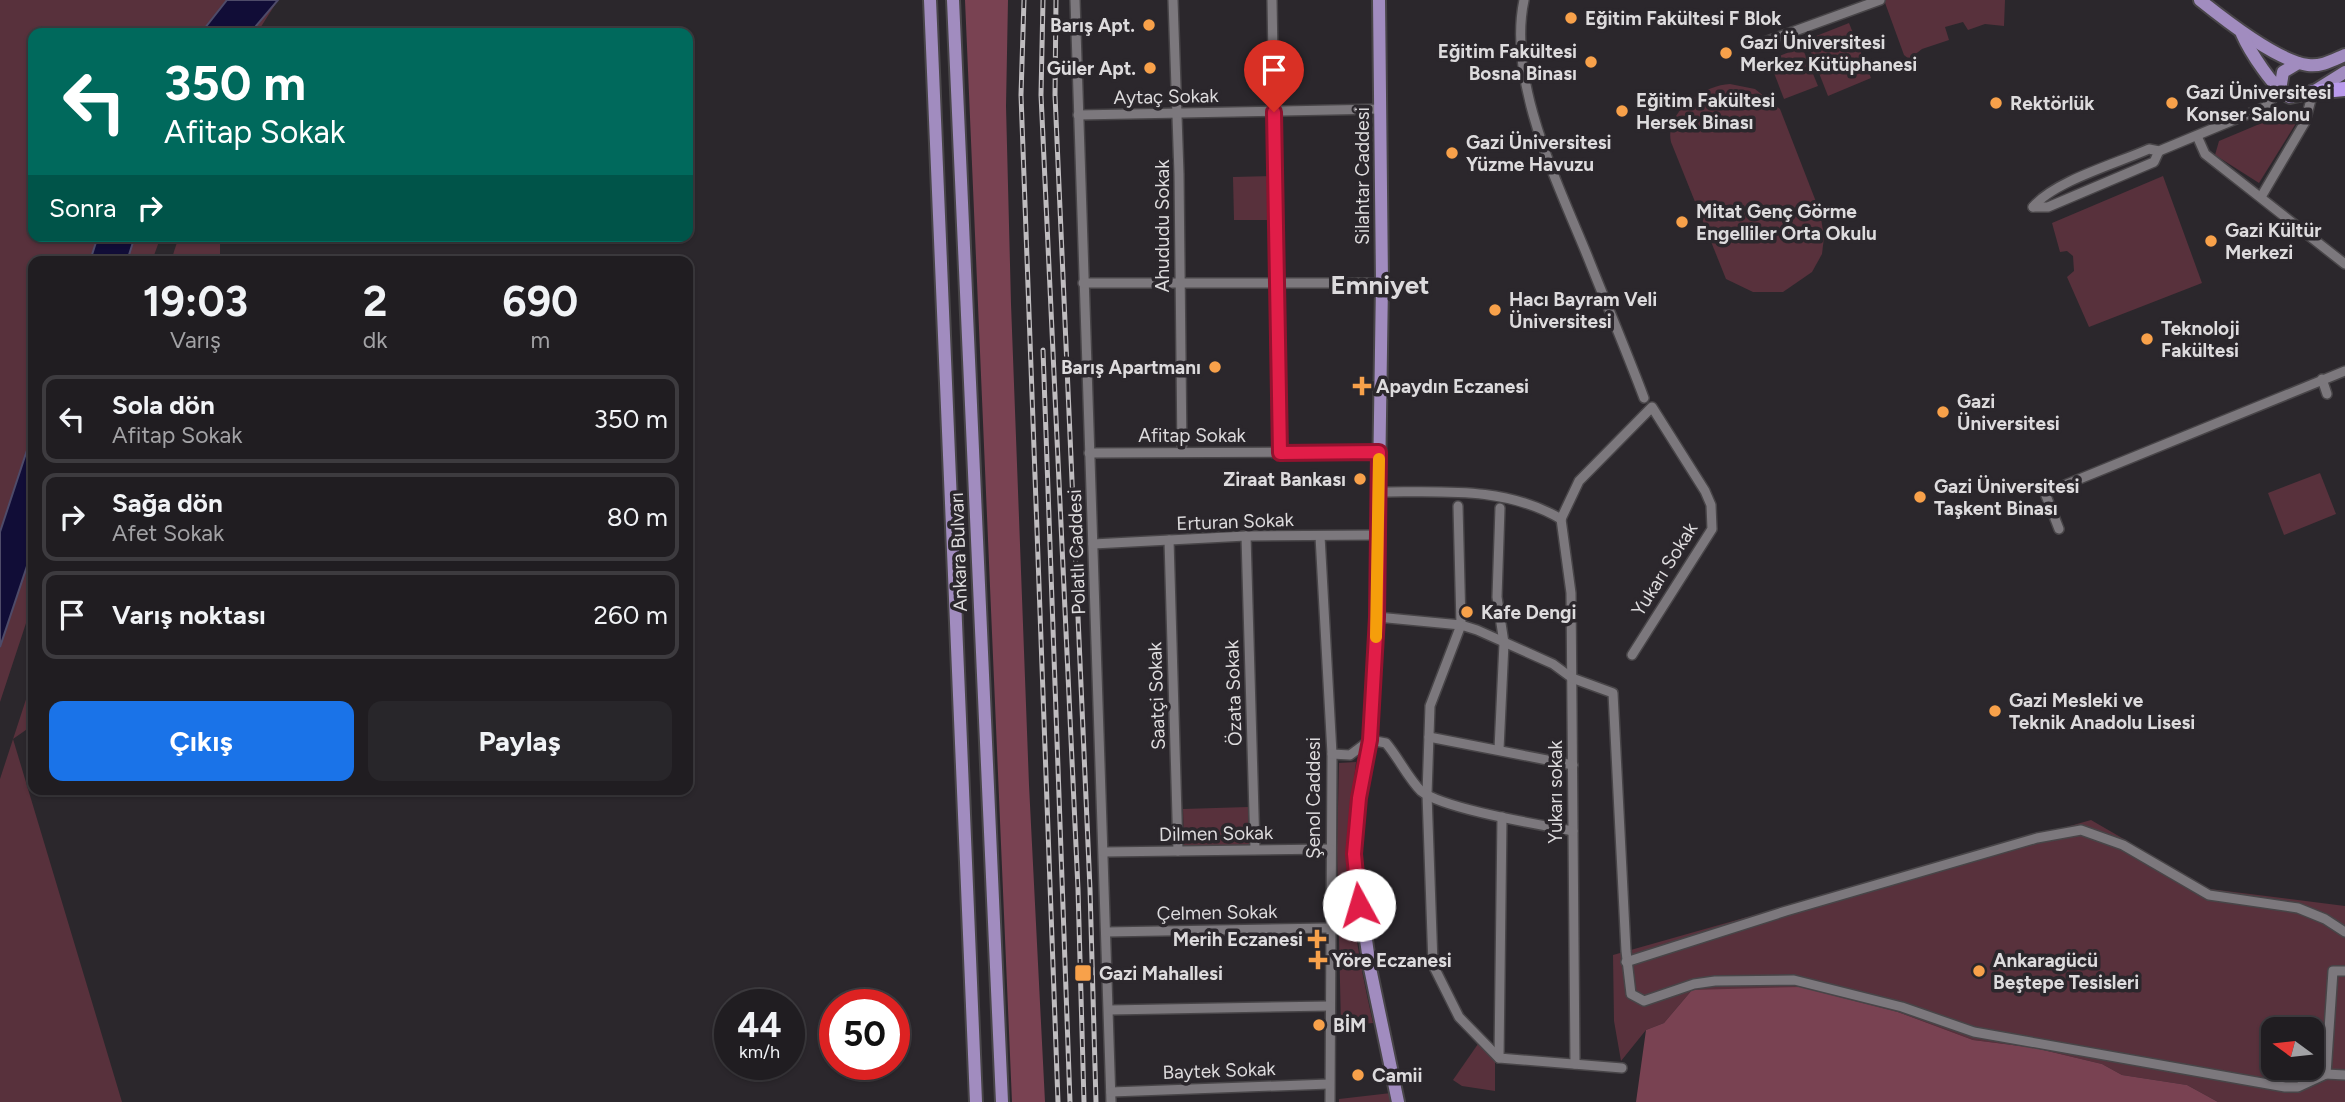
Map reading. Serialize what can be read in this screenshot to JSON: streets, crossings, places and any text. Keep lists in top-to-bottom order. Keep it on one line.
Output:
{"streets":{"main road":["Silahtar Caddesi","Ankara Bulvarı"],"street":["Aytaç Sokak","Ahududu Sokak","Afitap Sokak","Erturan Sokak","Polatlı Caddesi","Yukarı Sokak","Özata Sokak","Saatçi Sokak","Yukarı sokak","Şenol Caddesi","Dilmen Sokak","Çelmen Sokak","Baytek Sokak"]},"crossings":[["Aytaç Sokak","Silahtar Caddesi"],["Aytaç Sokak","Ahududu Sokak"],["Aytaç Sokak","Polatlı Caddesi"],["Silahtar Caddesi","Afitap Sokak"],["Silahtar Caddesi","Erturan Sokak"],["Ahududu Sokak","Afitap Sokak"],["Afitap Sokak","Polatlı Caddesi"],["Erturan Sokak","Polatlı Caddesi"],["Erturan Sokak","Özata Sokak"],["Erturan Sokak","Saatçi Sokak"],["Erturan Sokak","Şenol Caddesi"],["Polatlı Caddesi","Dilmen Sokak"],["Polatlı Caddesi","Çelmen Sokak"],["Polatlı Caddesi","Baytek Sokak"],["Yukarı Sokak","Yukarı sokak"],["Özata Sokak","Dilmen Sokak"],["Saatçi Sokak","Dilmen Sokak"],["Şenol Caddesi","Dilmen Sokak"],["Şenol Caddesi","Çelmen Sokak"],["Şenol Caddesi","Baytek Sokak"]],"districts":["Emniyet"],"places":{"other":["Eğitim Fakültesi F Blok","Barış Apt.","Gazi Üniversitesi Merkez Kütüphanesi","Eğitim Fakültesi Bosna Binası","Güler Apt.","Rektörlük","Gazi Üniversitesi Konser Salonu","Eğitim Fakültesi Hersek Binası","Gazi Üniversitesi Yüzme Havuzu","Mitat Genç Görme Engelliler Orta Okulu","Gazi Kültür Merkezi","Hacı Bayram Veli Üniversitesi","Teknoloji Fakültesi","Barış Apartmanı","Gazi Üniversitesi","Ziraat Bankası","Gazi Üniversitesi Taşkent Binası","Kafe Dengi","Gazi Mesleki ve Teknik Anadolu Lisesi","Ankaragücü Beştepe Tesisleri","BİM","Camii"],"health":["Apaydın Eczanesi","Merih Eczanesi","Yöre Eczanesi"],"transit":["Gazi Mahallesi"]},"north":"left","page":{"turn":["350 m","Afitap Sokak"],"then":"Sonra","eta":["19:03","Varış","2","dk","690","m"],"list":[{"name":"Sola dön","note":"Afitap Sokak","value":"350 m"},{"name":"Sağa dön","note":"Afet Sokak","value":"80 m"},{"name":"Varış noktası","value":"260 m"}],"buttons":["Çıkış","Paylaş"],"speed":"44 km/h","limit":"50"}}
